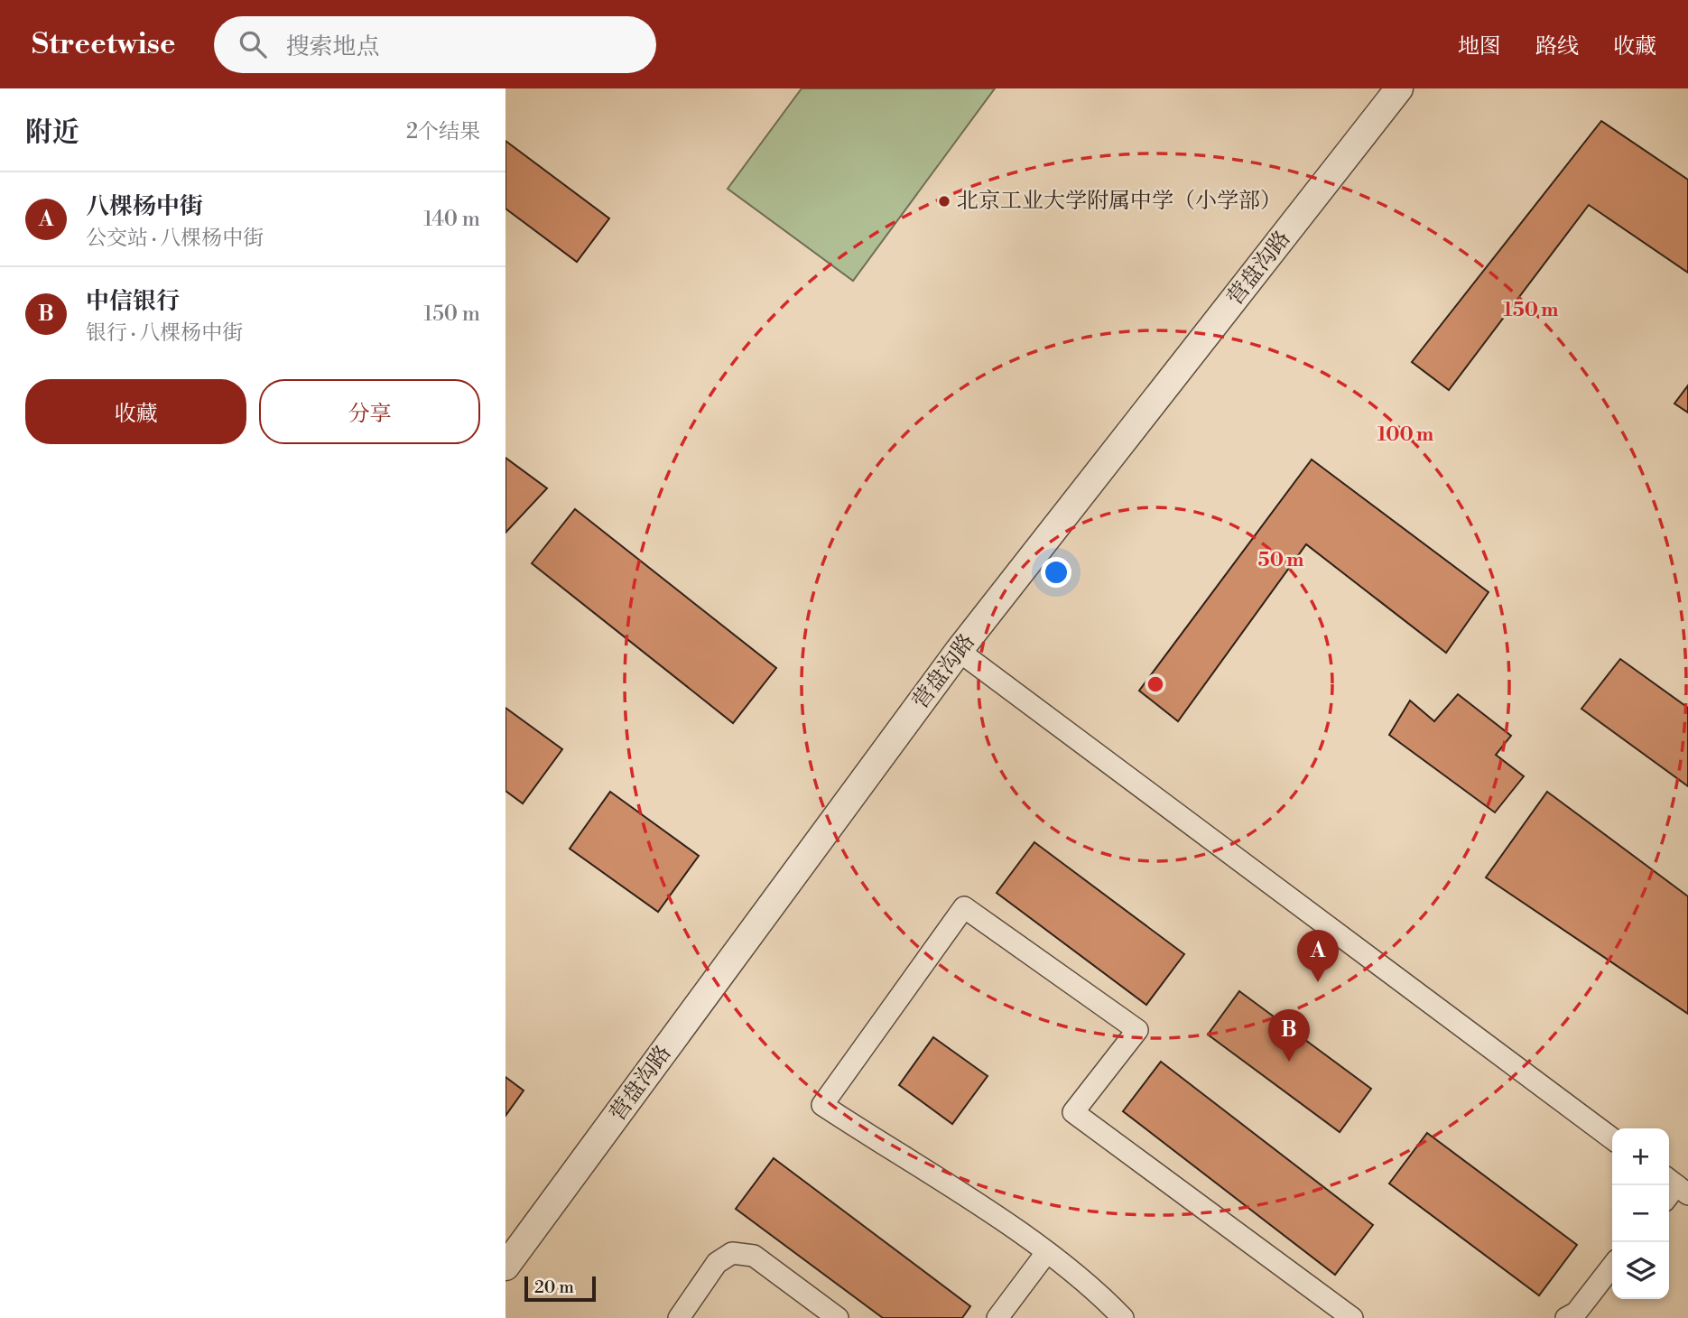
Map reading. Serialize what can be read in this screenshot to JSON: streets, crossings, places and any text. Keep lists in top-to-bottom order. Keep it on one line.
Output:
{"streets":{"street":["营盘沟路"]},"places":["北京工业大学附属中学（小学部）"],"scale_bar":"20 m","page":{"header":"Streetwise","search":"搜索地点","nav":["地图","路线","收藏"],"heading":["附近","2个结果"],"list":[{"mark":"A","name":"八棵杨中街","note":"公交站 · 八棵杨中街","value":"140 m"},{"mark":"B","name":"中信银行","note":"银行 · 八棵杨中街","value":"150 m"}],"buttons":["收藏","分享"],"pins":["A","B"],"map_buttons":["+","−"],"scale":"20 m"},"rings":["150 m","100 m","50 m"]}
